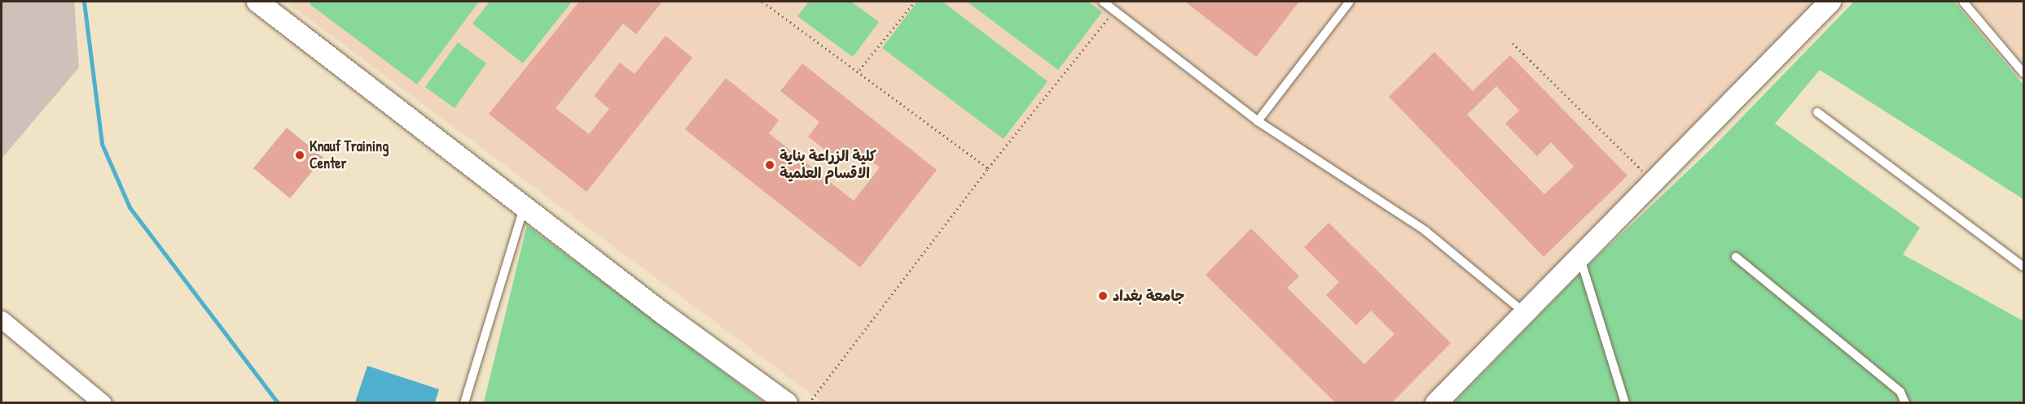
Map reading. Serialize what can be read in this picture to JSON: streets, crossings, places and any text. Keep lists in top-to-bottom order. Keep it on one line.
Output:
{"places":["Knauf Training Center","كلية الزراعة بناية الاقسام العلمية","جامعة بغداد"]}
